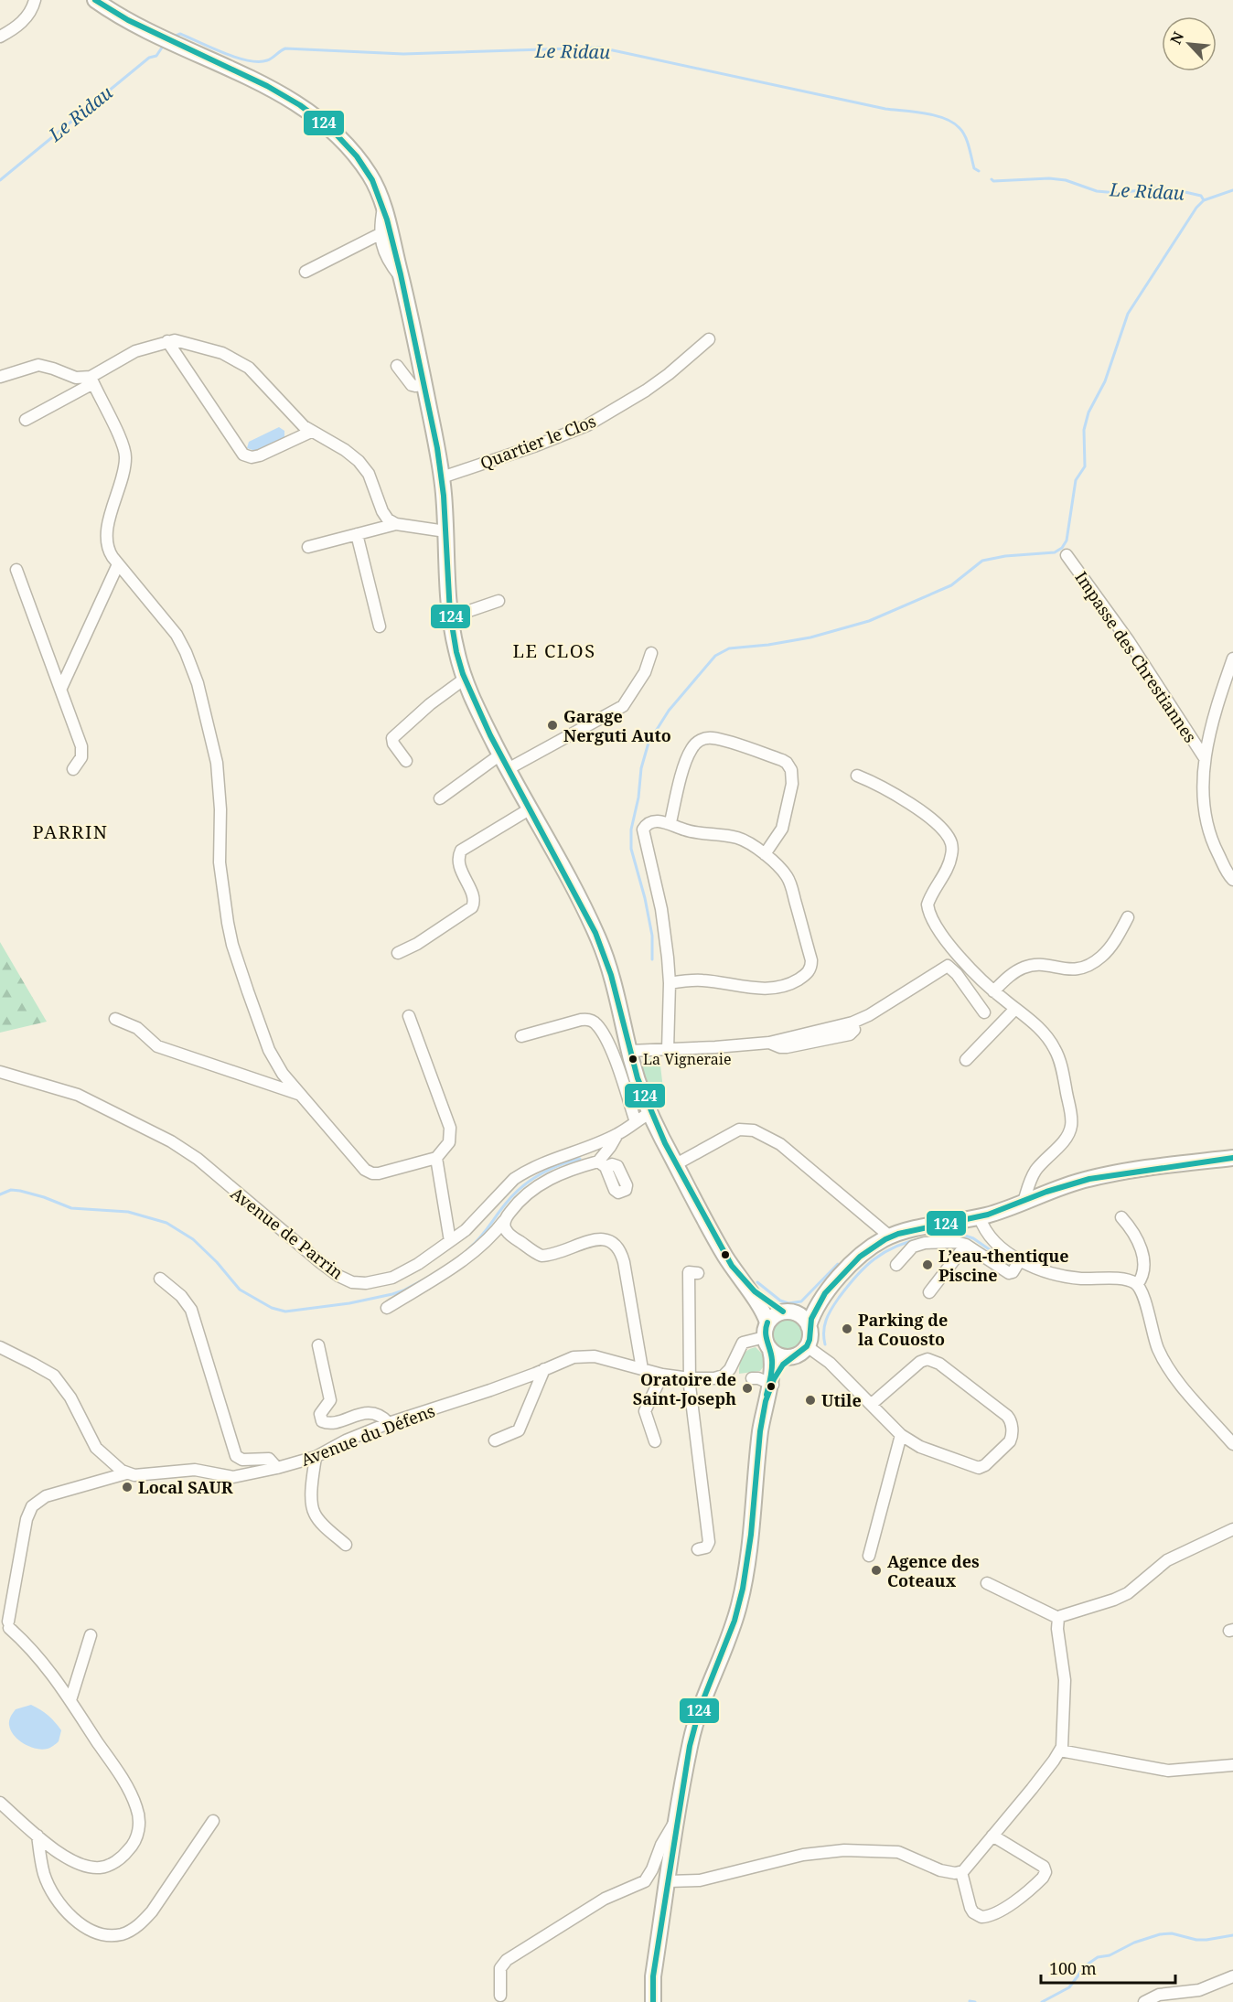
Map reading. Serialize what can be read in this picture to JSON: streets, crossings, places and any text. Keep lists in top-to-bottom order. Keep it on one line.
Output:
{"streets":{"street":["Quartier le Clos","Impasse des Chrestiannes","Avenue de Parrin","Avenue du Défens"]},"districts":["LE CLOS","PARRIN"],"water":["Le Ridau"],"places":["Garage Nerguti Auto","La Vigneraie","L’eau-thentique Piscine","Parking de la Couosto","Oratoire de Saint-Joseph","Utile","Local SAUR","Agence des Coteaux"],"lines":["transit line 124"],"scale_bar":"100 m","north":"top left"}
